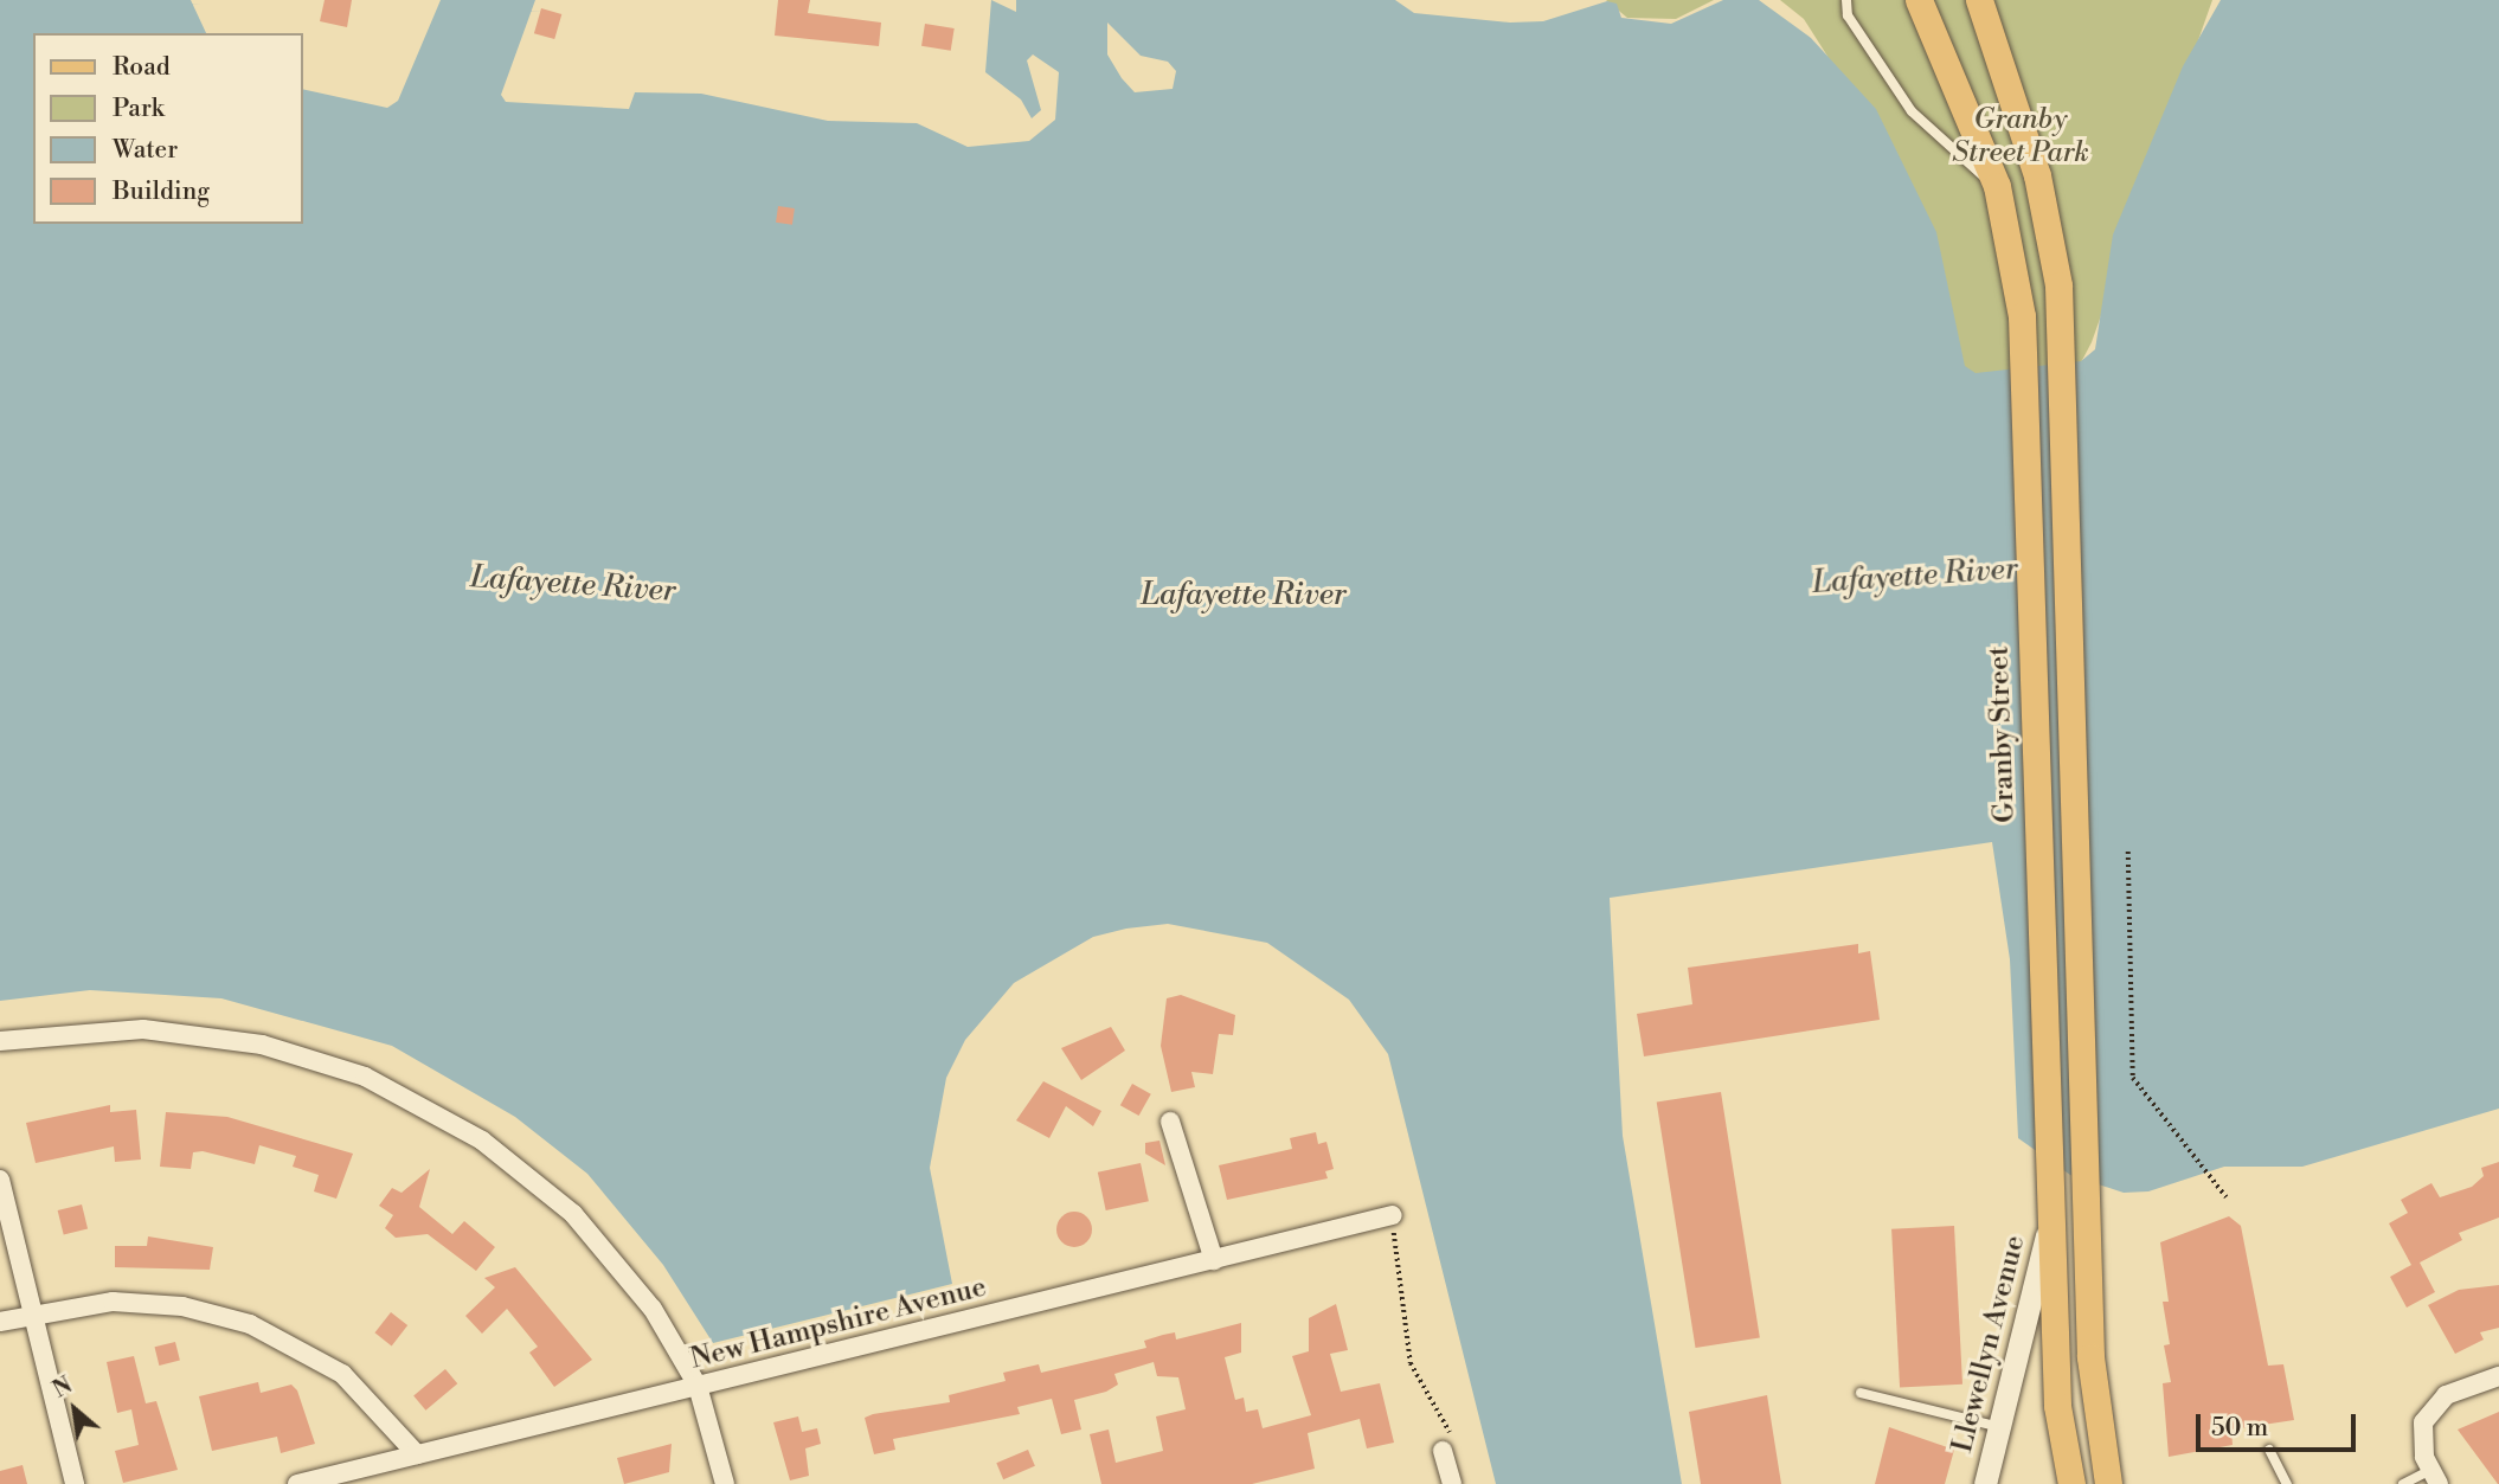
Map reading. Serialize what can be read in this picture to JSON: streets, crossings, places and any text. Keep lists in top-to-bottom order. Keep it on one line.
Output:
{"streets":{"main road":["Granby Street"],"street":["New Hampshire Avenue","Llewellyn Avenue"]},"crossings":[["Granby Street","Llewellyn Avenue"]],"water":["Lafayette River"],"parks":["Granby Street Park"],"legend":["Road","Park","Water","Building"],"scale_bar":"50 m","north":"top left"}
